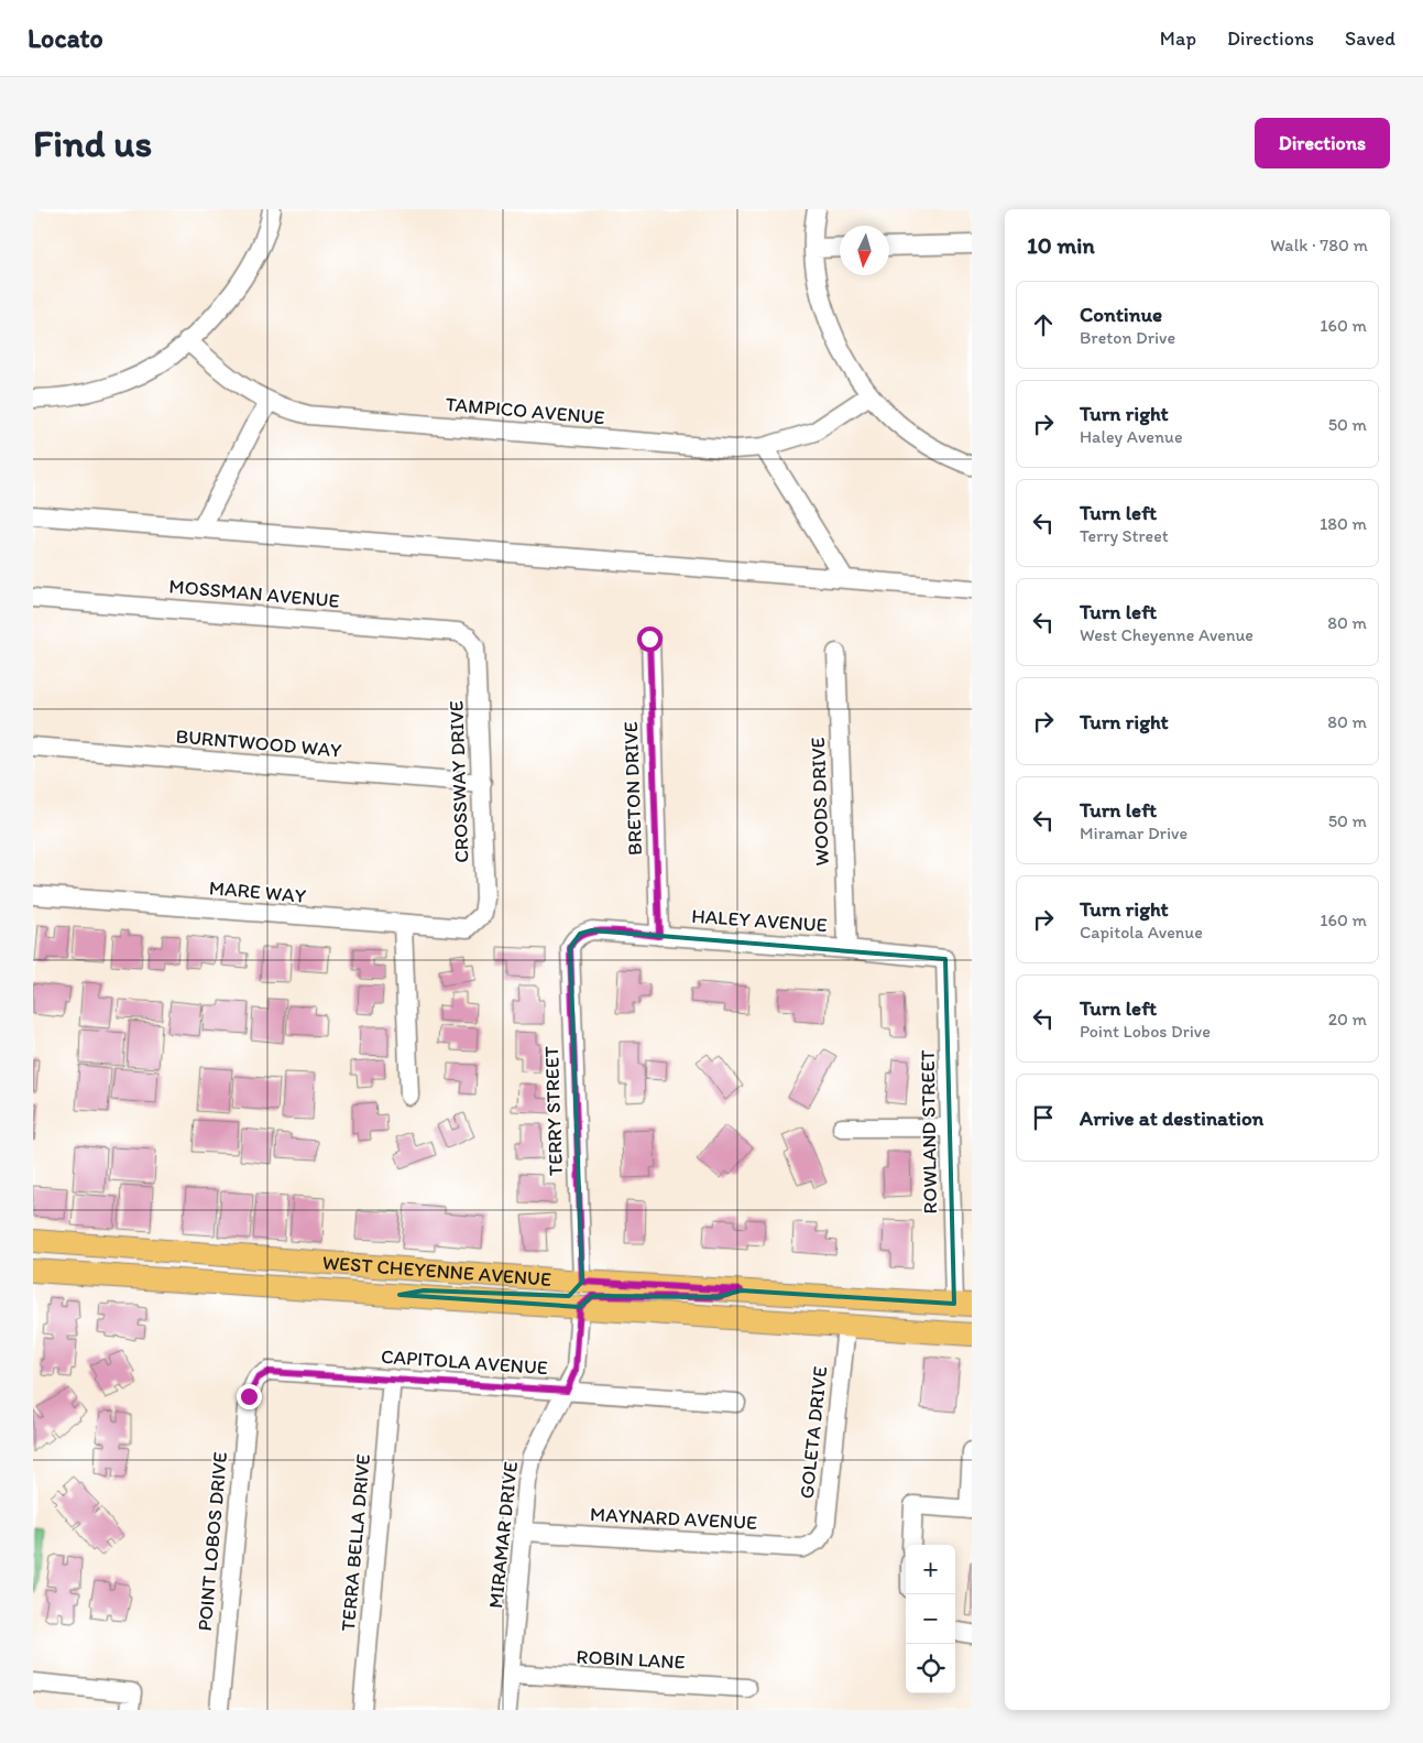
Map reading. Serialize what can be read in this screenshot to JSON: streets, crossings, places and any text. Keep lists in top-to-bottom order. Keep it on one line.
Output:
{"streets":{"main road":["WEST CHEYENNE AVENUE"],"street":["TAMPICO AVENUE","MOSSMAN AVENUE","BURNTWOOD WAY","CROSSWAY DRIVE","BRETON DRIVE","WOODS DRIVE","MARE WAY","HALEY AVENUE","TERRY STREET","ROWLAND STREET","CAPITOLA AVENUE","GOLETA DRIVE","MAYNARD AVENUE","MIRAMAR DRIVE","POINT LOBOS DRIVE","TERRA BELLA DRIVE","ROBIN LANE"]},"crossings":[["MOSSMAN AVENUE","CROSSWAY DRIVE"],["BURNTWOOD WAY","CROSSWAY DRIVE"],["CROSSWAY DRIVE","MARE WAY"],["BRETON DRIVE","HALEY AVENUE"],["WOODS DRIVE","HALEY AVENUE"],["HALEY AVENUE","TERRY STREET"],["HALEY AVENUE","ROWLAND STREET"],["TERRY STREET","WEST CHEYENNE AVENUE"],["ROWLAND STREET","WEST CHEYENNE AVENUE"],["WEST CHEYENNE AVENUE","GOLETA DRIVE"],["WEST CHEYENNE AVENUE","MIRAMAR DRIVE"],["CAPITOLA AVENUE","MIRAMAR DRIVE"],["CAPITOLA AVENUE","POINT LOBOS DRIVE"],["CAPITOLA AVENUE","TERRA BELLA DRIVE"],["GOLETA DRIVE","MAYNARD AVENUE"],["MAYNARD AVENUE","MIRAMAR DRIVE"],["MIRAMAR DRIVE","ROBIN LANE"]],"north":"bottom","page":{"header":"Locato","nav":["Map","Directions","Saved"],"buttons":"Directions","title":"Find us","heading":["10 min","Walk · 780 m"],"list":[["Continue","Breton Drive","160 m"],["Turn right","Haley Avenue","50 m"],["Turn left","Terry Street","180 m"],["Turn left","West Cheyenne Avenue","80 m"],["Turn right","80 m"],["Turn left","Miramar Drive","50 m"],["Turn right","Capitola Avenue","160 m"],["Turn left","Point Lobos Drive","20 m"],"Arrive at destination"],"map_buttons":["+","−"]}}
